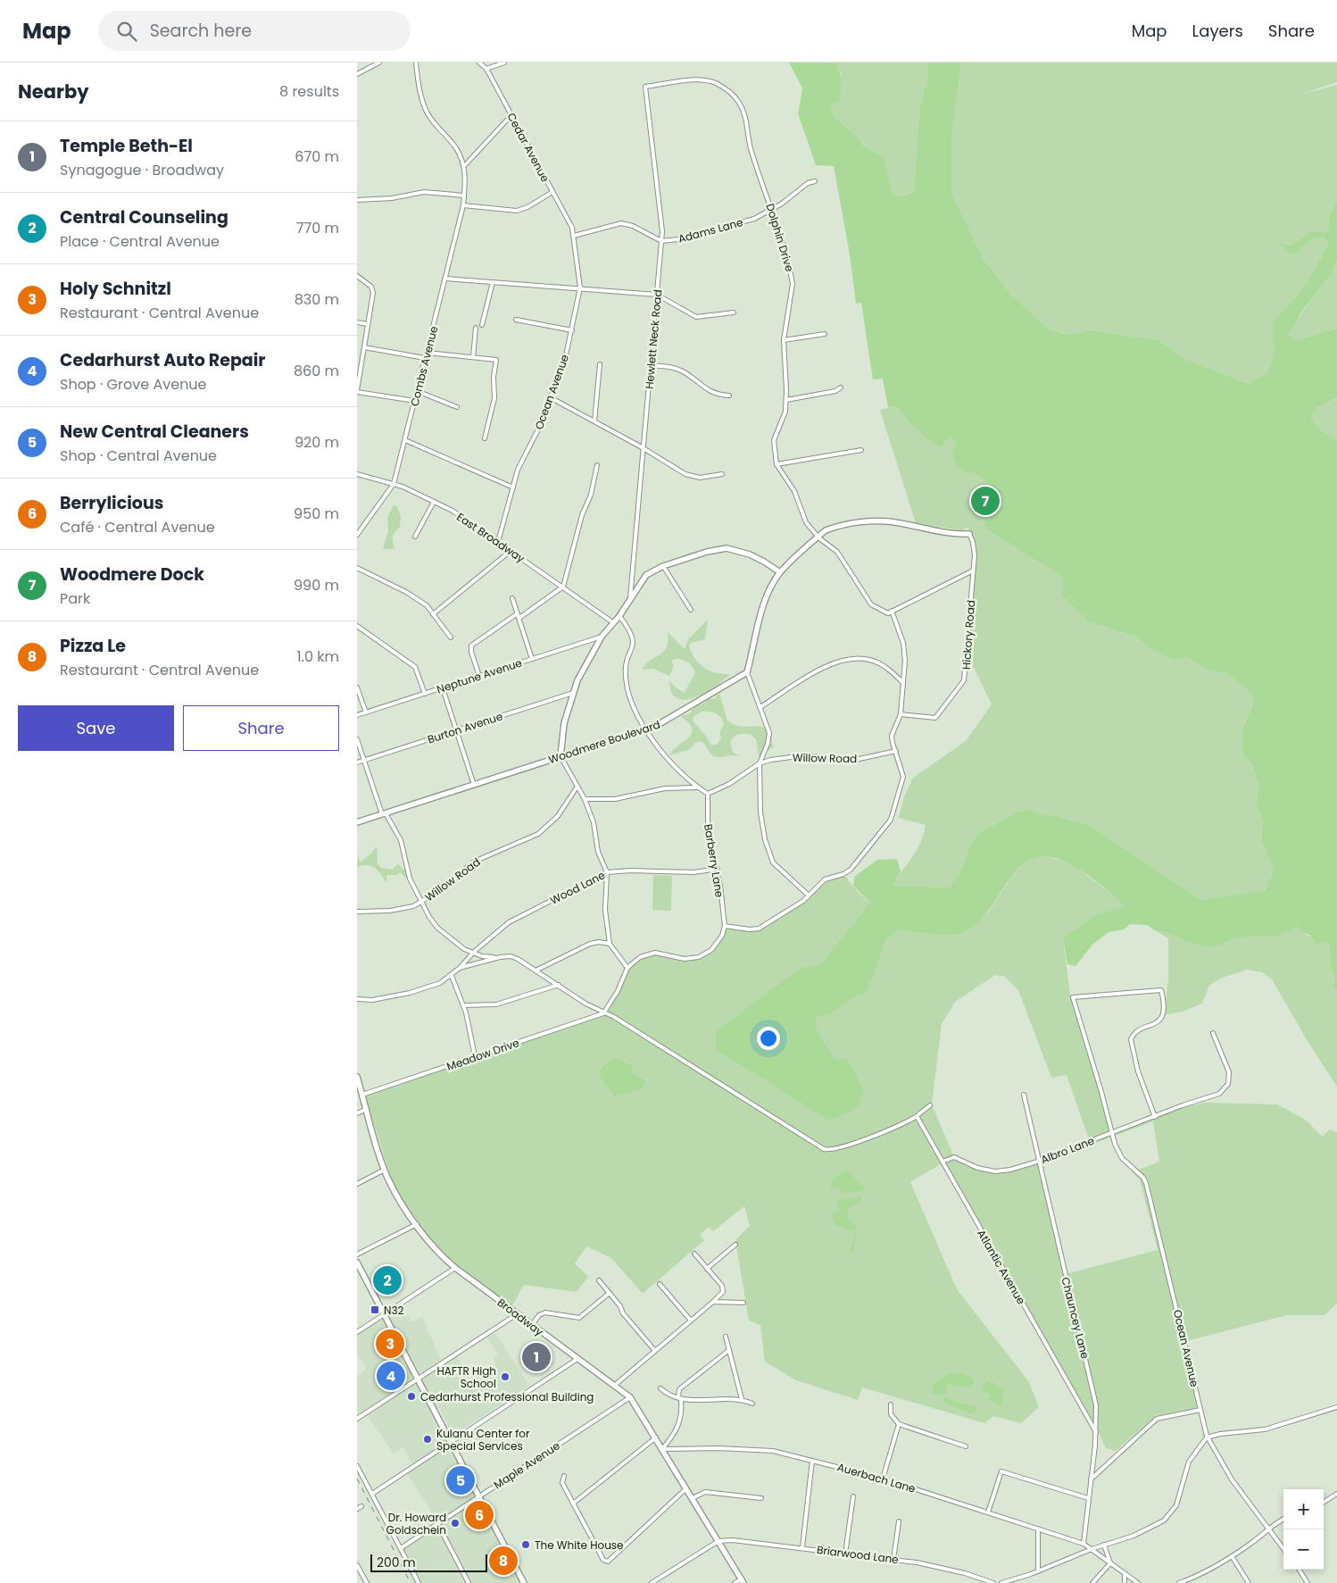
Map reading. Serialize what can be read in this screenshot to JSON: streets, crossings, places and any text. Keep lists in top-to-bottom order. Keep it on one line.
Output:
{"streets":{"street":["Cedar Avenue","Adams Lane","Dolphin Drive","Hewlett Neck Road","Combs Avenue","Ocean Avenue","East Broadway","Hickory Road","Neptune Avenue","Burton Avenue","Woodmere Boulevard","Willow Road","Barberry Lane","Wood Lane","Meadow Drive","Albro Lane","Atlantic Avenue","Broadway","Chauncey Lane","Maple Avenue","Auerbach Lane","Briarwood Lane"]},"crossings":[["Cedar Avenue","Adams Lane"],["Cedar Avenue","Ocean Avenue"],["Adams Lane","Dolphin Drive"],["Adams Lane","Hewlett Neck Road"],["Adams Lane","Ocean Avenue"],["Dolphin Drive","Hewlett Neck Road"],["Combs Avenue","East Broadway"],["Ocean Avenue","East Broadway"],["Ocean Avenue","Albro Lane"],["Willow Road","Barberry Lane"],["Barberry Lane","Wood Lane"],["Meadow Drive","Broadway"],["Albro Lane","Atlantic Avenue"],["Albro Lane","Chauncey Lane"],["Atlantic Avenue","Chauncey Lane"],["Broadway","Maple Avenue"],["Broadway","Auerbach Lane"],["Broadway","Briarwood Lane"],["Chauncey Lane","Auerbach Lane"]],"places":{"transit":["N32"],"other":["HAFTR High School","Cedarhurst Professional Building","Kulanu Center for Special Services","Dr. Howard Goldschein","The White House"]},"scale_bar":"200 m","page":{"header":"Map","search":"Search here","nav":["Map","Layers","Share"],"heading":["Nearby","8 results"],"list":[{"mark":"1","name":"Temple Beth-El","note":"Synagogue · Broadway","value":"670 m"},{"mark":"2","name":"Central Counseling","note":"Place · Central Avenue","value":"770 m"},{"mark":"3","name":"Holy Schnitzl","note":"Restaurant · Central Avenue","value":"830 m"},{"mark":"4","name":"Cedarhurst Auto Repair","note":"Shop · Grove Avenue","value":"860 m"},{"mark":"5","name":"New Central Cleaners","note":"Shop · Central Avenue","value":"920 m"},{"mark":"6","name":"Berrylicious","note":"Café · Central Avenue","value":"950 m"},{"mark":"7","name":"Woodmere Dock","note":"Park","value":"990 m"},{"mark":"8","name":"Pizza Le","note":"Restaurant · Central Avenue","value":"1.0 km"}],"pins":["7","2","3","1","4","5","6","8"],"buttons":["Save","Share"],"map_buttons":["+","−"],"scale":"200 m"}}
